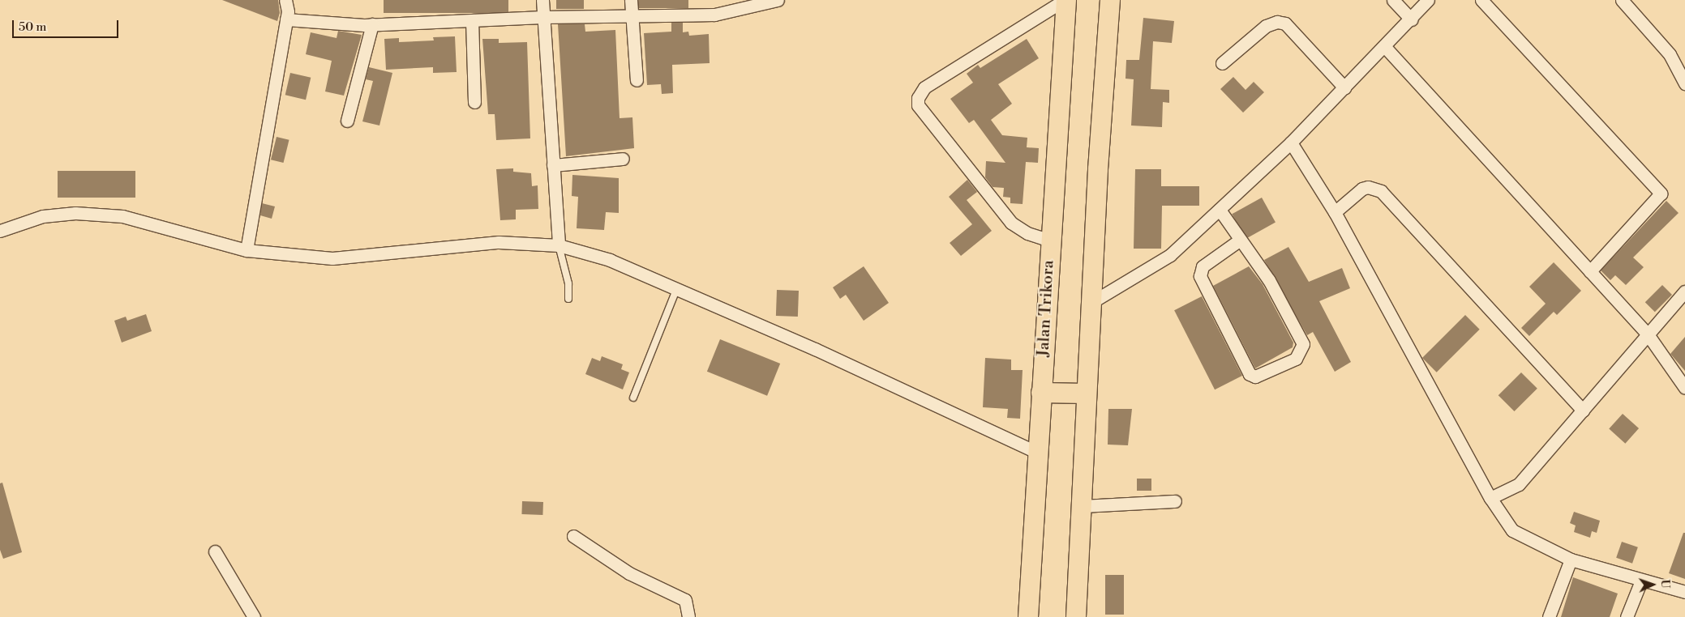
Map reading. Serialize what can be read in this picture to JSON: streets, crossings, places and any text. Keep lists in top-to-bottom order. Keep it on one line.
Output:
{"streets":{"main road":["Jalan Trikora"]},"scale_bar":"50 m","north":"right"}
